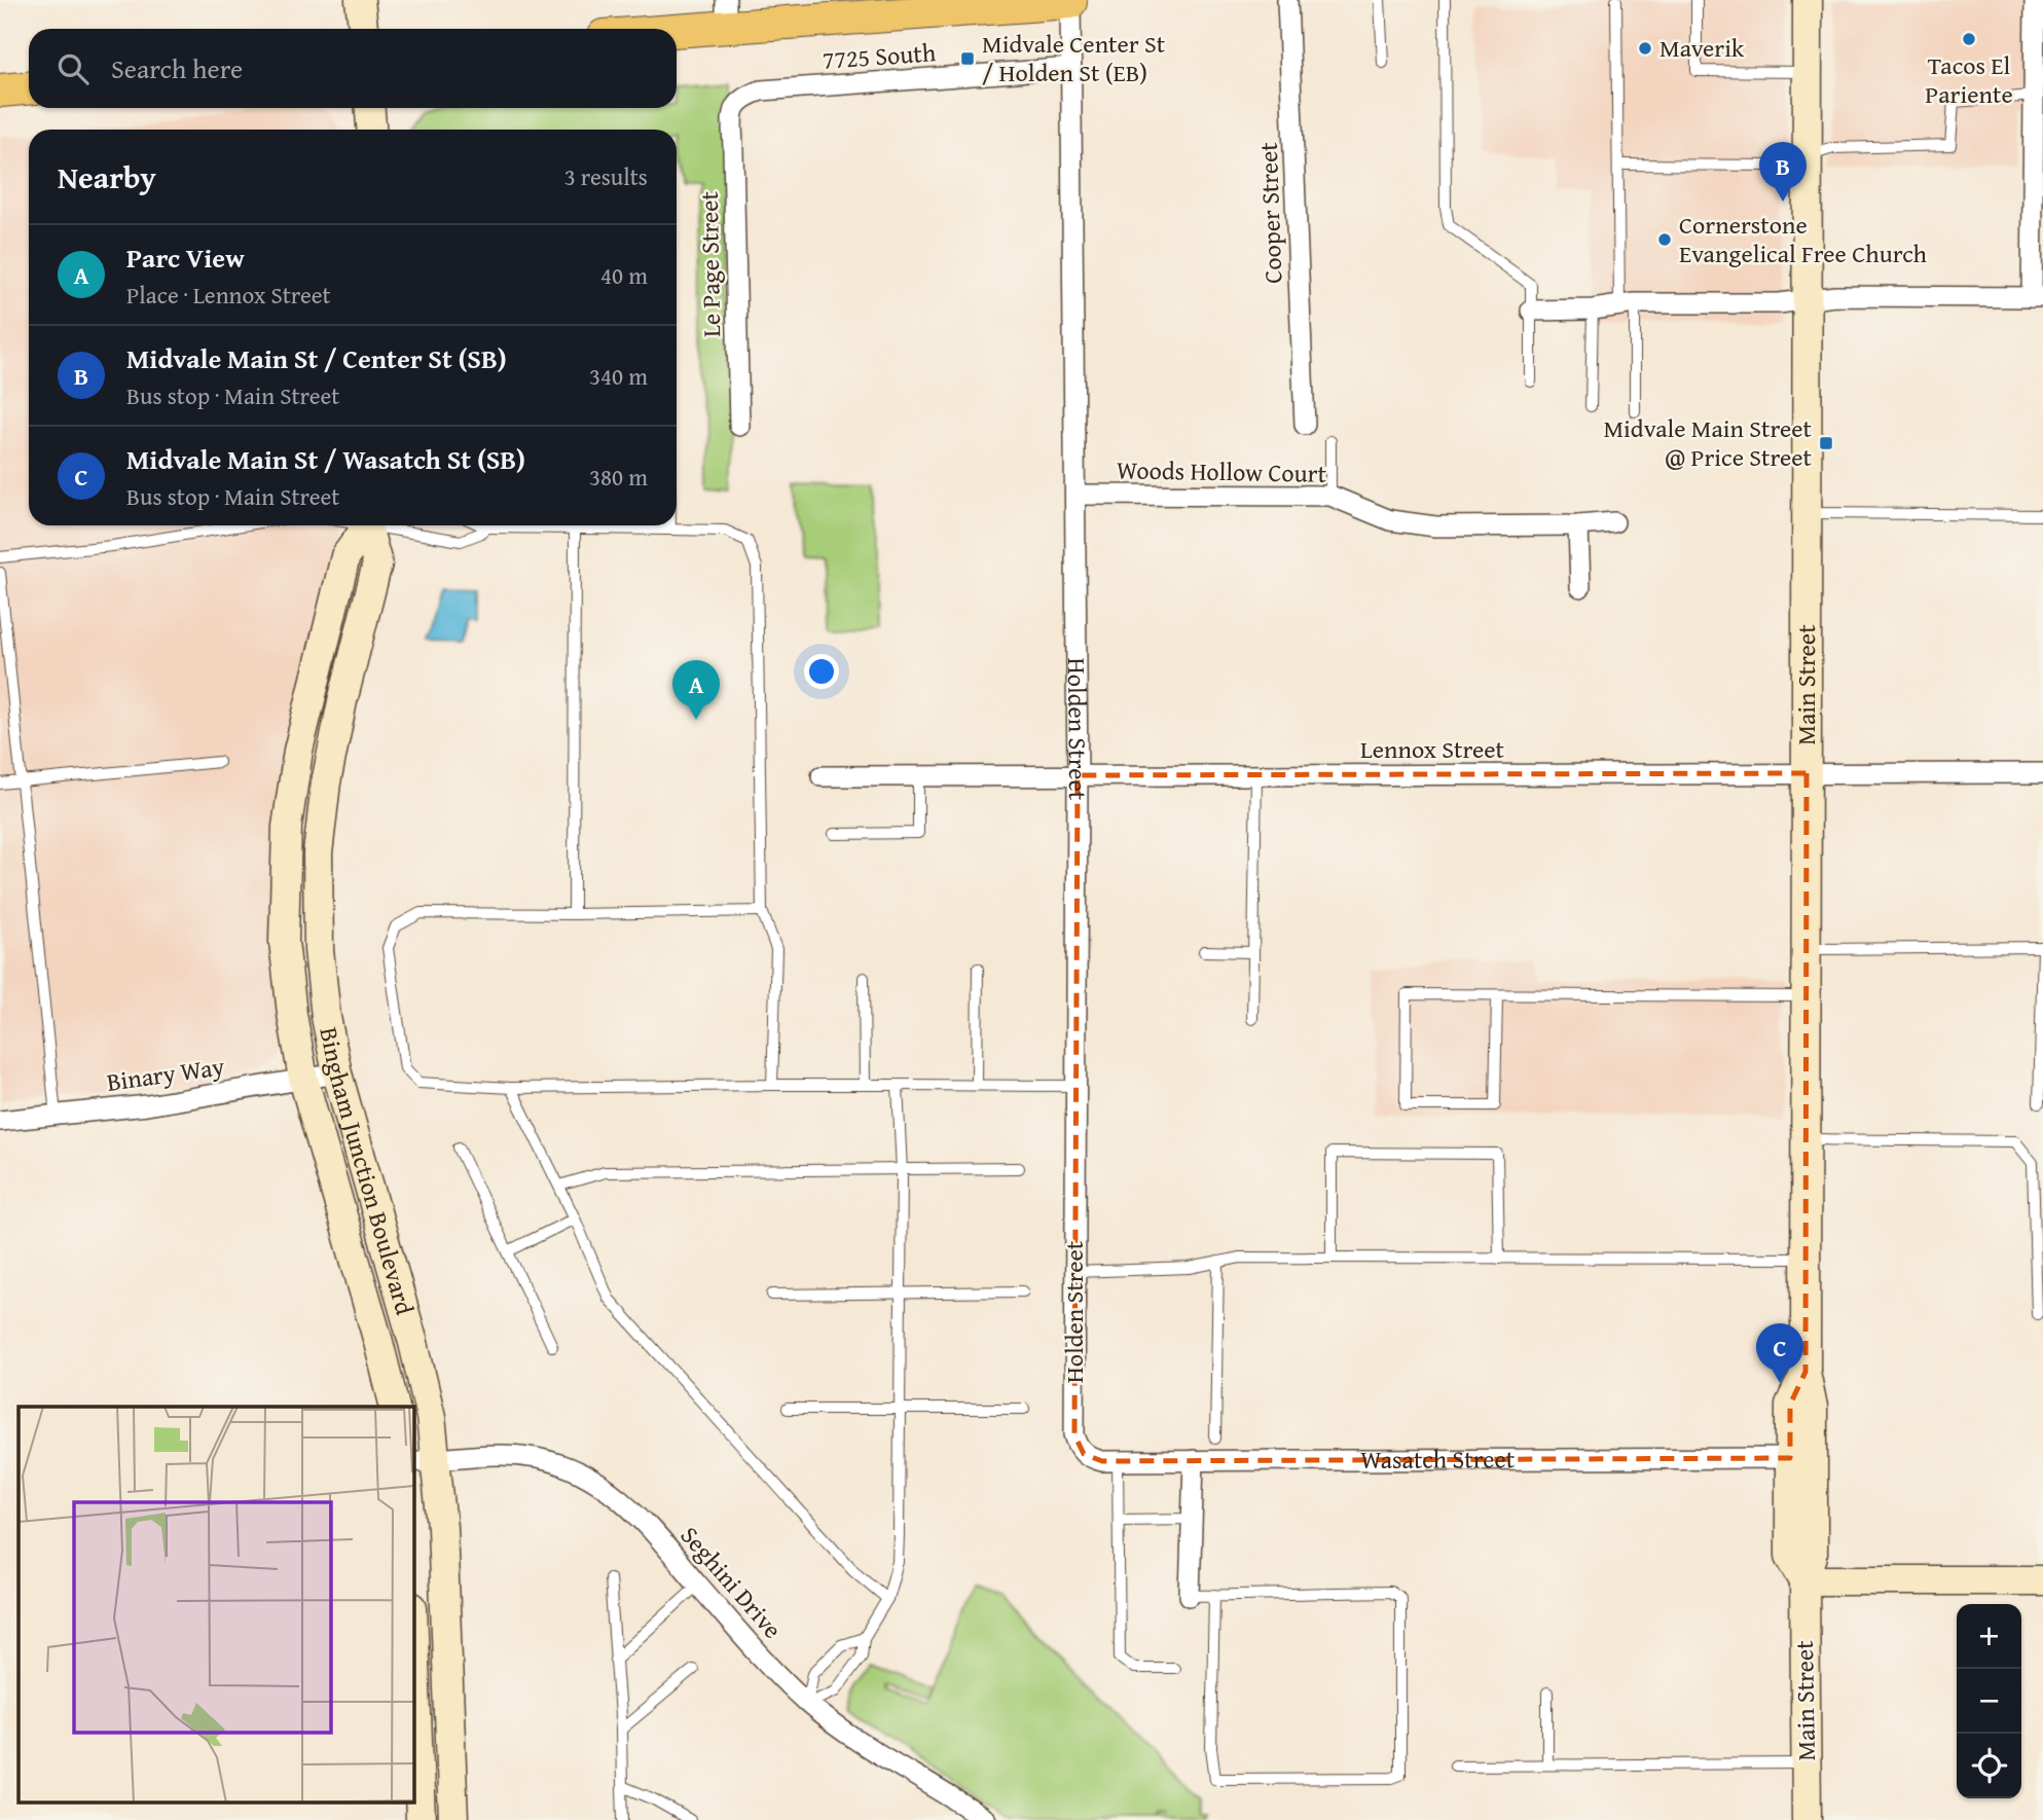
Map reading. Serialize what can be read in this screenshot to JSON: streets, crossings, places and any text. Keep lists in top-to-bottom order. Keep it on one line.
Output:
{"streets":{"main road":["Main Street","Bingham Junction Boulevard"],"street":["7725 South","Cooper Street","Le Page Street","Woods Hollow Court","Holden Street","Lennox Street","Binary Way","Wasatch Street","Seghini Drive"]},"crossings":[["7725 South","Le Page Street"],["7725 South","Holden Street"],["Woods Hollow Court","Holden Street"],["Main Street","Lennox Street"],["Main Street","Wasatch Street"],["Holden Street","Lennox Street"],["Holden Street","Wasatch Street"],["Binary Way","Bingham Junction Boulevard"],["Bingham Junction Boulevard","Seghini Drive"]],"places":{"other":["Tacos El Pariente","Maverik","Cornerstone Evangelical Free Church"],"transit":["Midvale Center St / Holden St (EB)","Midvale Main Street @ Price Street"]},"page":{"search":"Search here","heading":["Nearby","3 results"],"pins":["B","A","C"],"list":[{"mark":"A","name":"Parc View","note":"Place · Lennox Street","value":"40 m"},{"mark":"B","name":"Midvale Main St / Center St (SB)","note":"Bus stop · Main Street","value":"340 m"},{"mark":"C","name":"Midvale Main St / Wasatch St (SB)","note":"Bus stop · Main Street","value":"380 m"}],"map_buttons":["+","−"]}}
